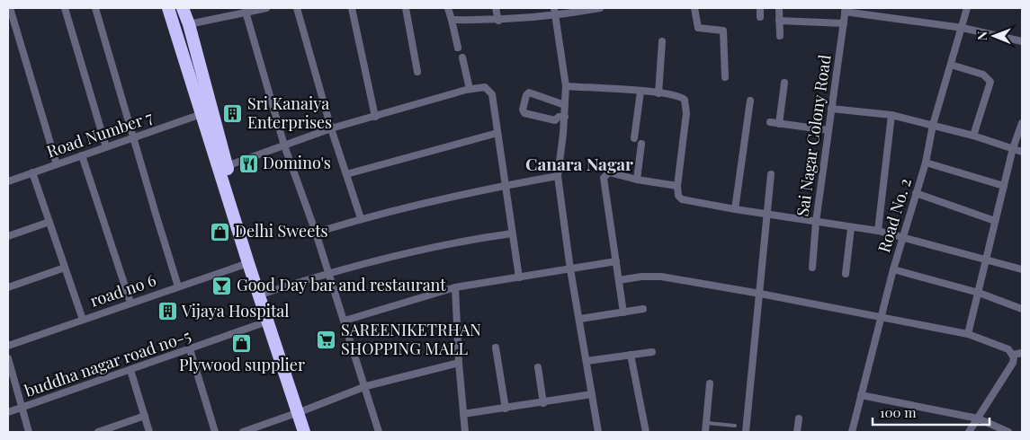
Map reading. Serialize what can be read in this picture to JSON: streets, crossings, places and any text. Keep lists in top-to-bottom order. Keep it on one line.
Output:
{"streets":{"street":["Road Number 7","Sai Nagar Colony Road","Road No. 2","road no 6","buddha nagar road no-5"]},"districts":["Canara Nagar"],"places":{"building":["Sri Kanaiya Enterprises","Vijaya Hospital"],"restaurant":["Domino's"],"shop":["Delhi Sweets","Plywood supplier"],"bar":["Good Day bar and restaurant"],"supermarket":["SAREENIKETRHAN SHOPPING MALL"]},"scale_bar":"100 m","north":"left"}
